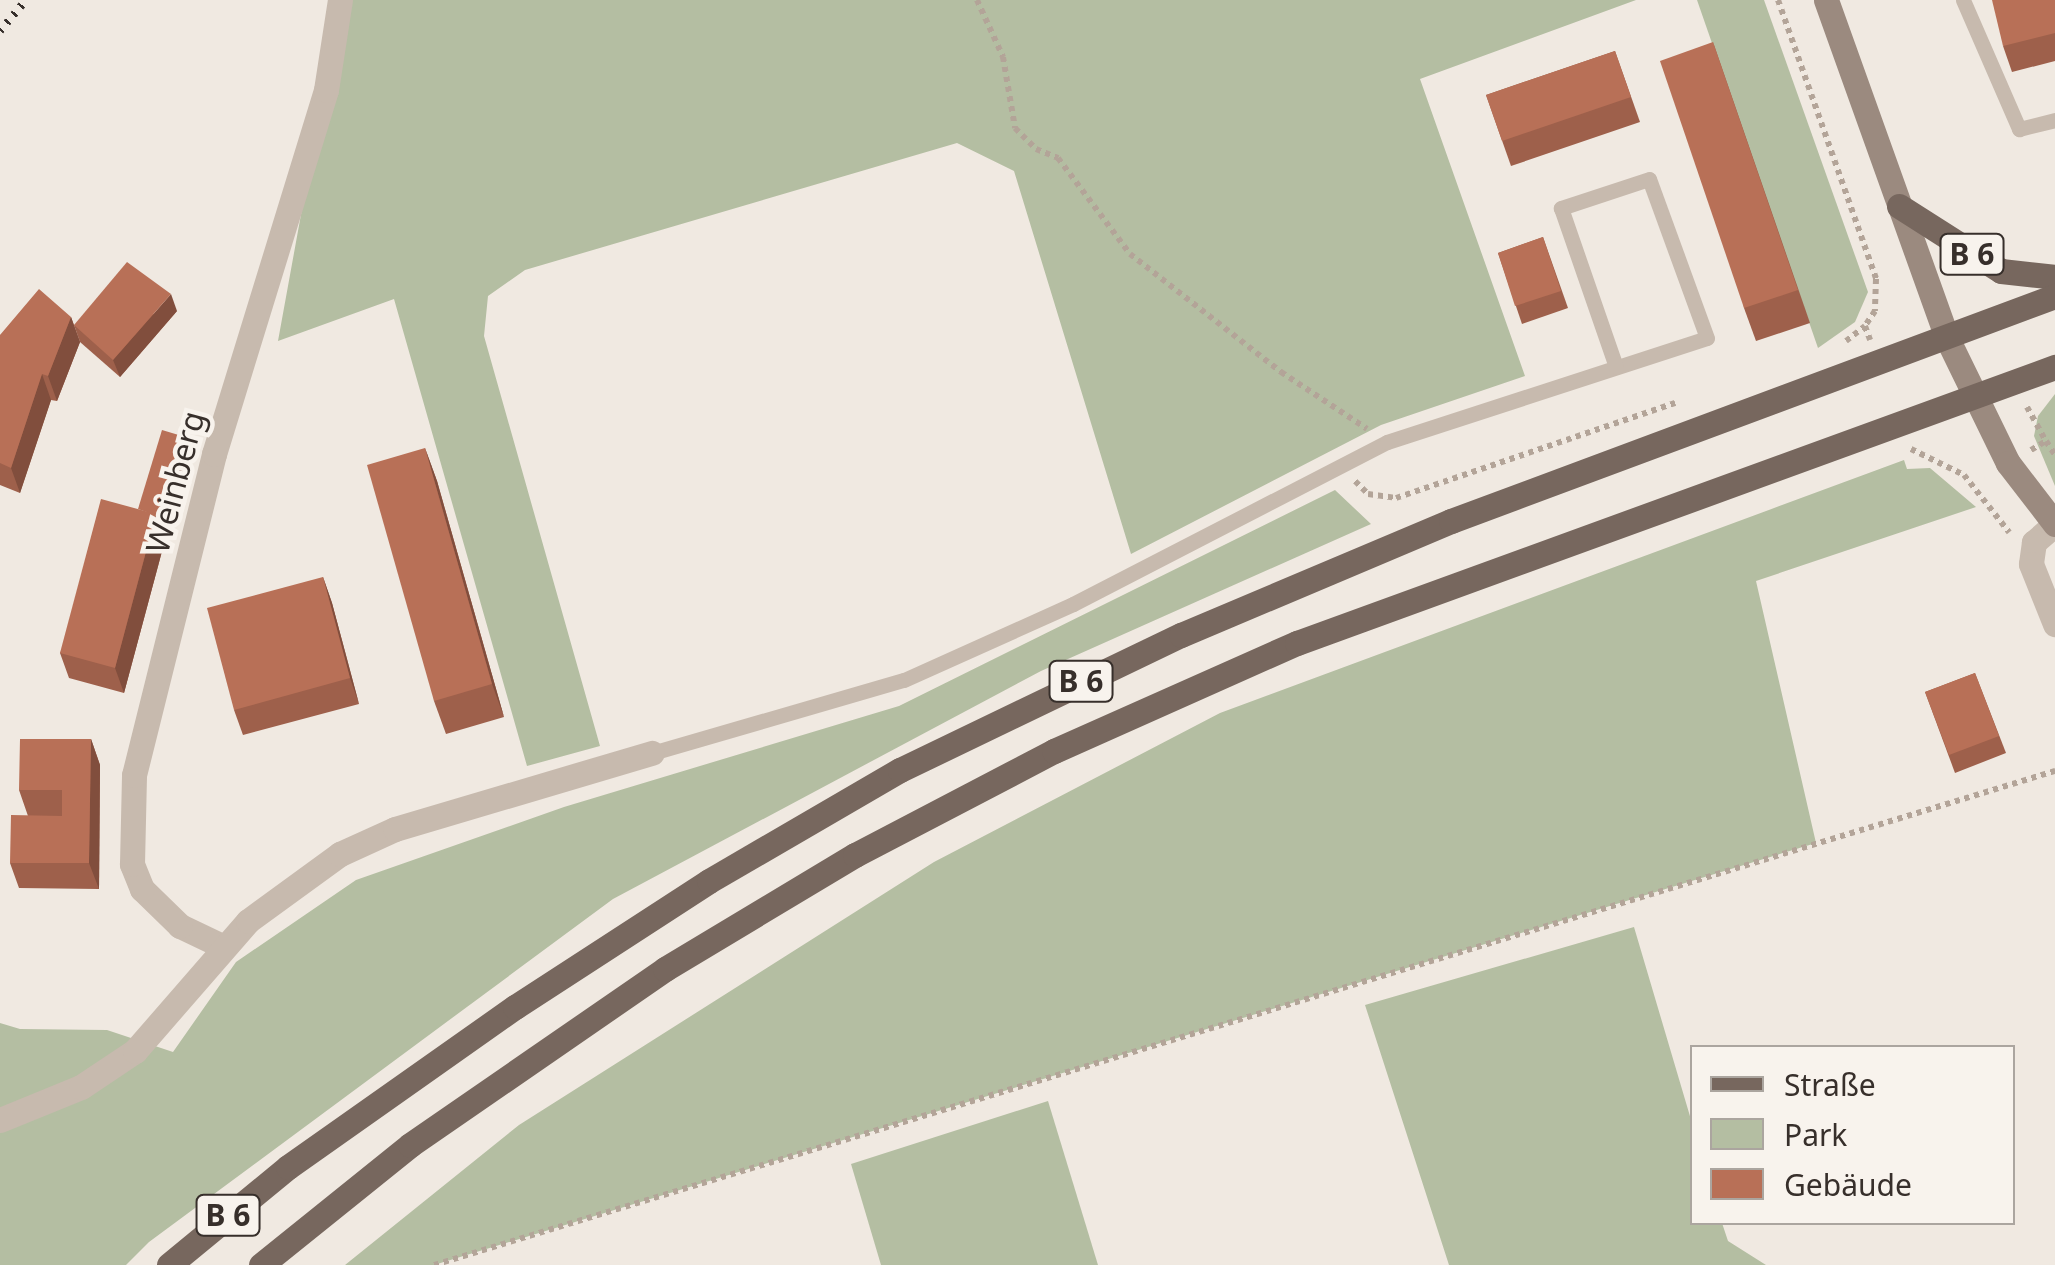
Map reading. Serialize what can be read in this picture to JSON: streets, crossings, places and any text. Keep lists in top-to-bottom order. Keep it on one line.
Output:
{"streets":{"main road":["B 6"],"street":["Weinberg"]},"legend":["Straße","Park","Gebäude"]}
